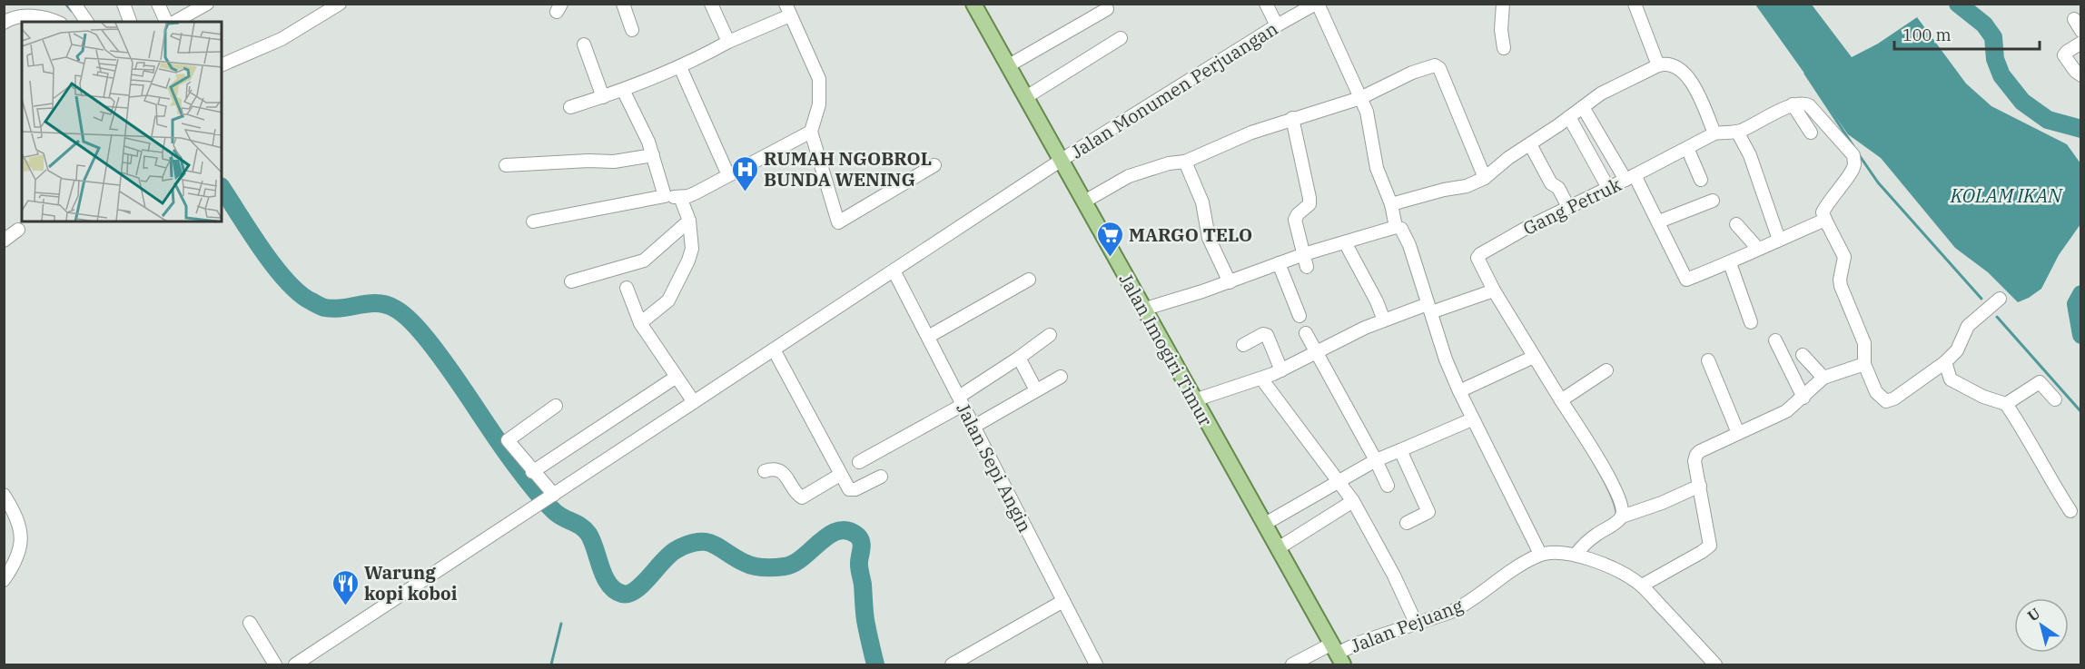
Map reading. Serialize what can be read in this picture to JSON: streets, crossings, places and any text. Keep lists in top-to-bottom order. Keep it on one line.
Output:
{"streets":{"main road":["Jalan Imogiri Timur"],"street":["Jalan Monumen Perjuangan","Gang Petruk","Jalan Sepi Angin","Jalan Pejuang"]},"crossings":[["Jalan Monumen Perjuangan","Jalan Imogiri Timur"],["Jalan Monumen Perjuangan","Jalan Sepi Angin"],["Jalan Imogiri Timur","Jalan Pejuang"]],"water":["KOLAM IKAN"],"places":{"hospital":["RUMAH NGOBROL BUNDA WENING"],"supermarket":["MARGO TELO"],"restaurant":["Warung kopi koboi"]},"scale_bar":"100 m","north":"top left"}
